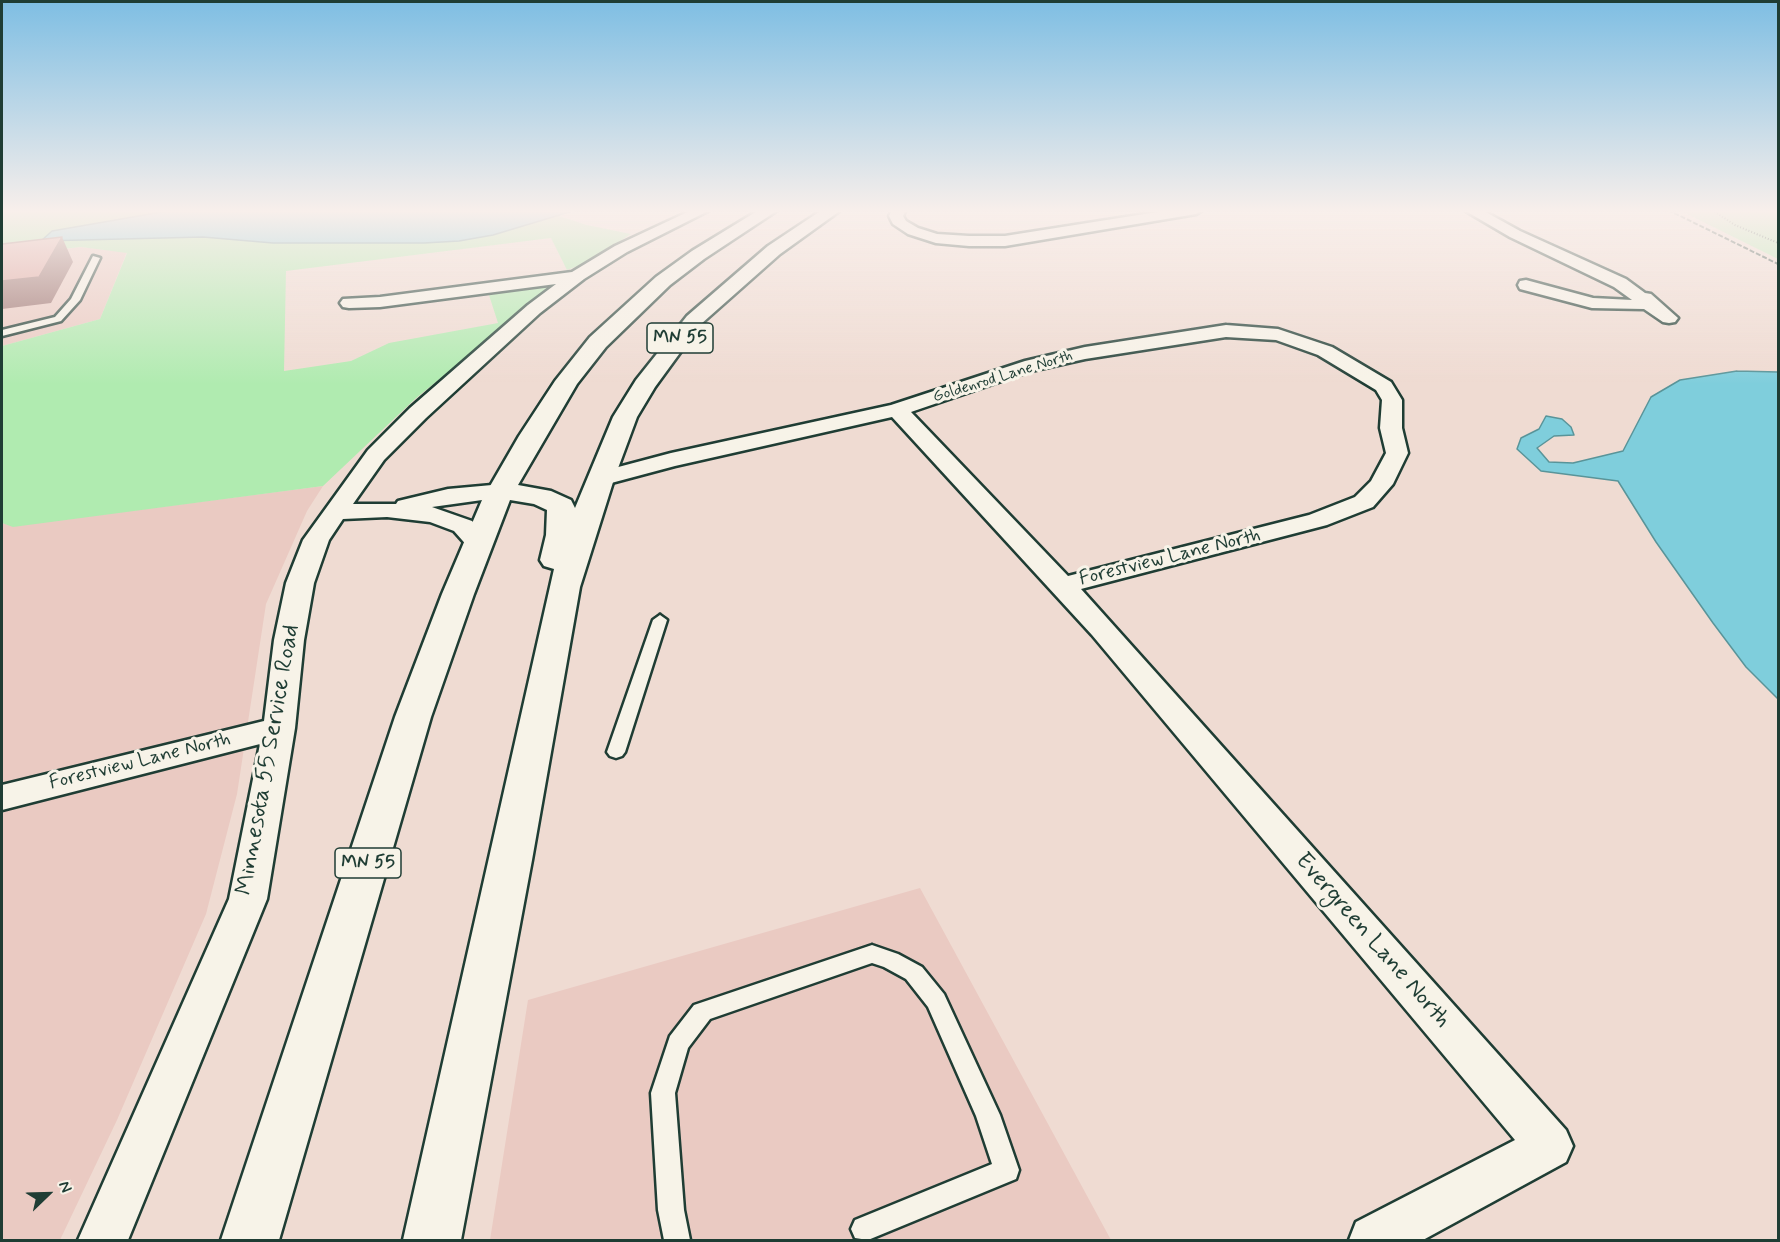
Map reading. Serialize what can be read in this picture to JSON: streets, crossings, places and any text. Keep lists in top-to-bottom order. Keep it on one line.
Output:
{"streets":{"highway":["MN 55"],"street":["Goldenrod Lane North","Forestview Lane North","Minnesota 55 Service Road","Evergreen Lane North"]},"crossings":[["MN 55","Goldenrod Lane North"],["Goldenrod Lane North","Forestview Lane North"],["Forestview Lane North","Minnesota 55 Service Road"],["Forestview Lane North","Evergreen Lane North"]],"north":"top right"}
